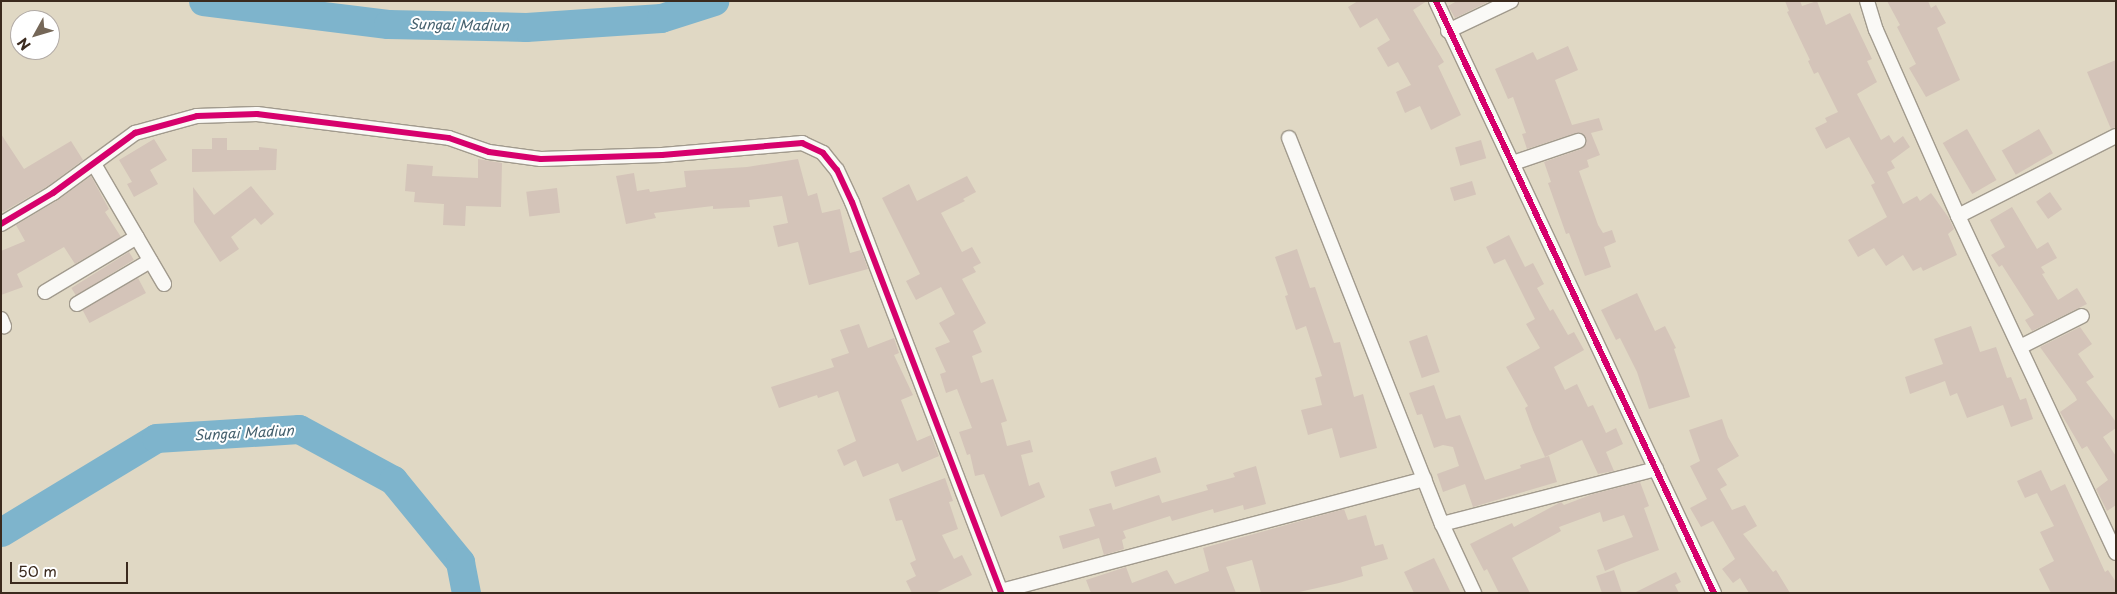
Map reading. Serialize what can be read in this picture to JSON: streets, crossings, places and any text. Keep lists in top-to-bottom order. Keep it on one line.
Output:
{"water":["Sungai Madiun"],"scale_bar":"50 m","north":"bottom left"}
